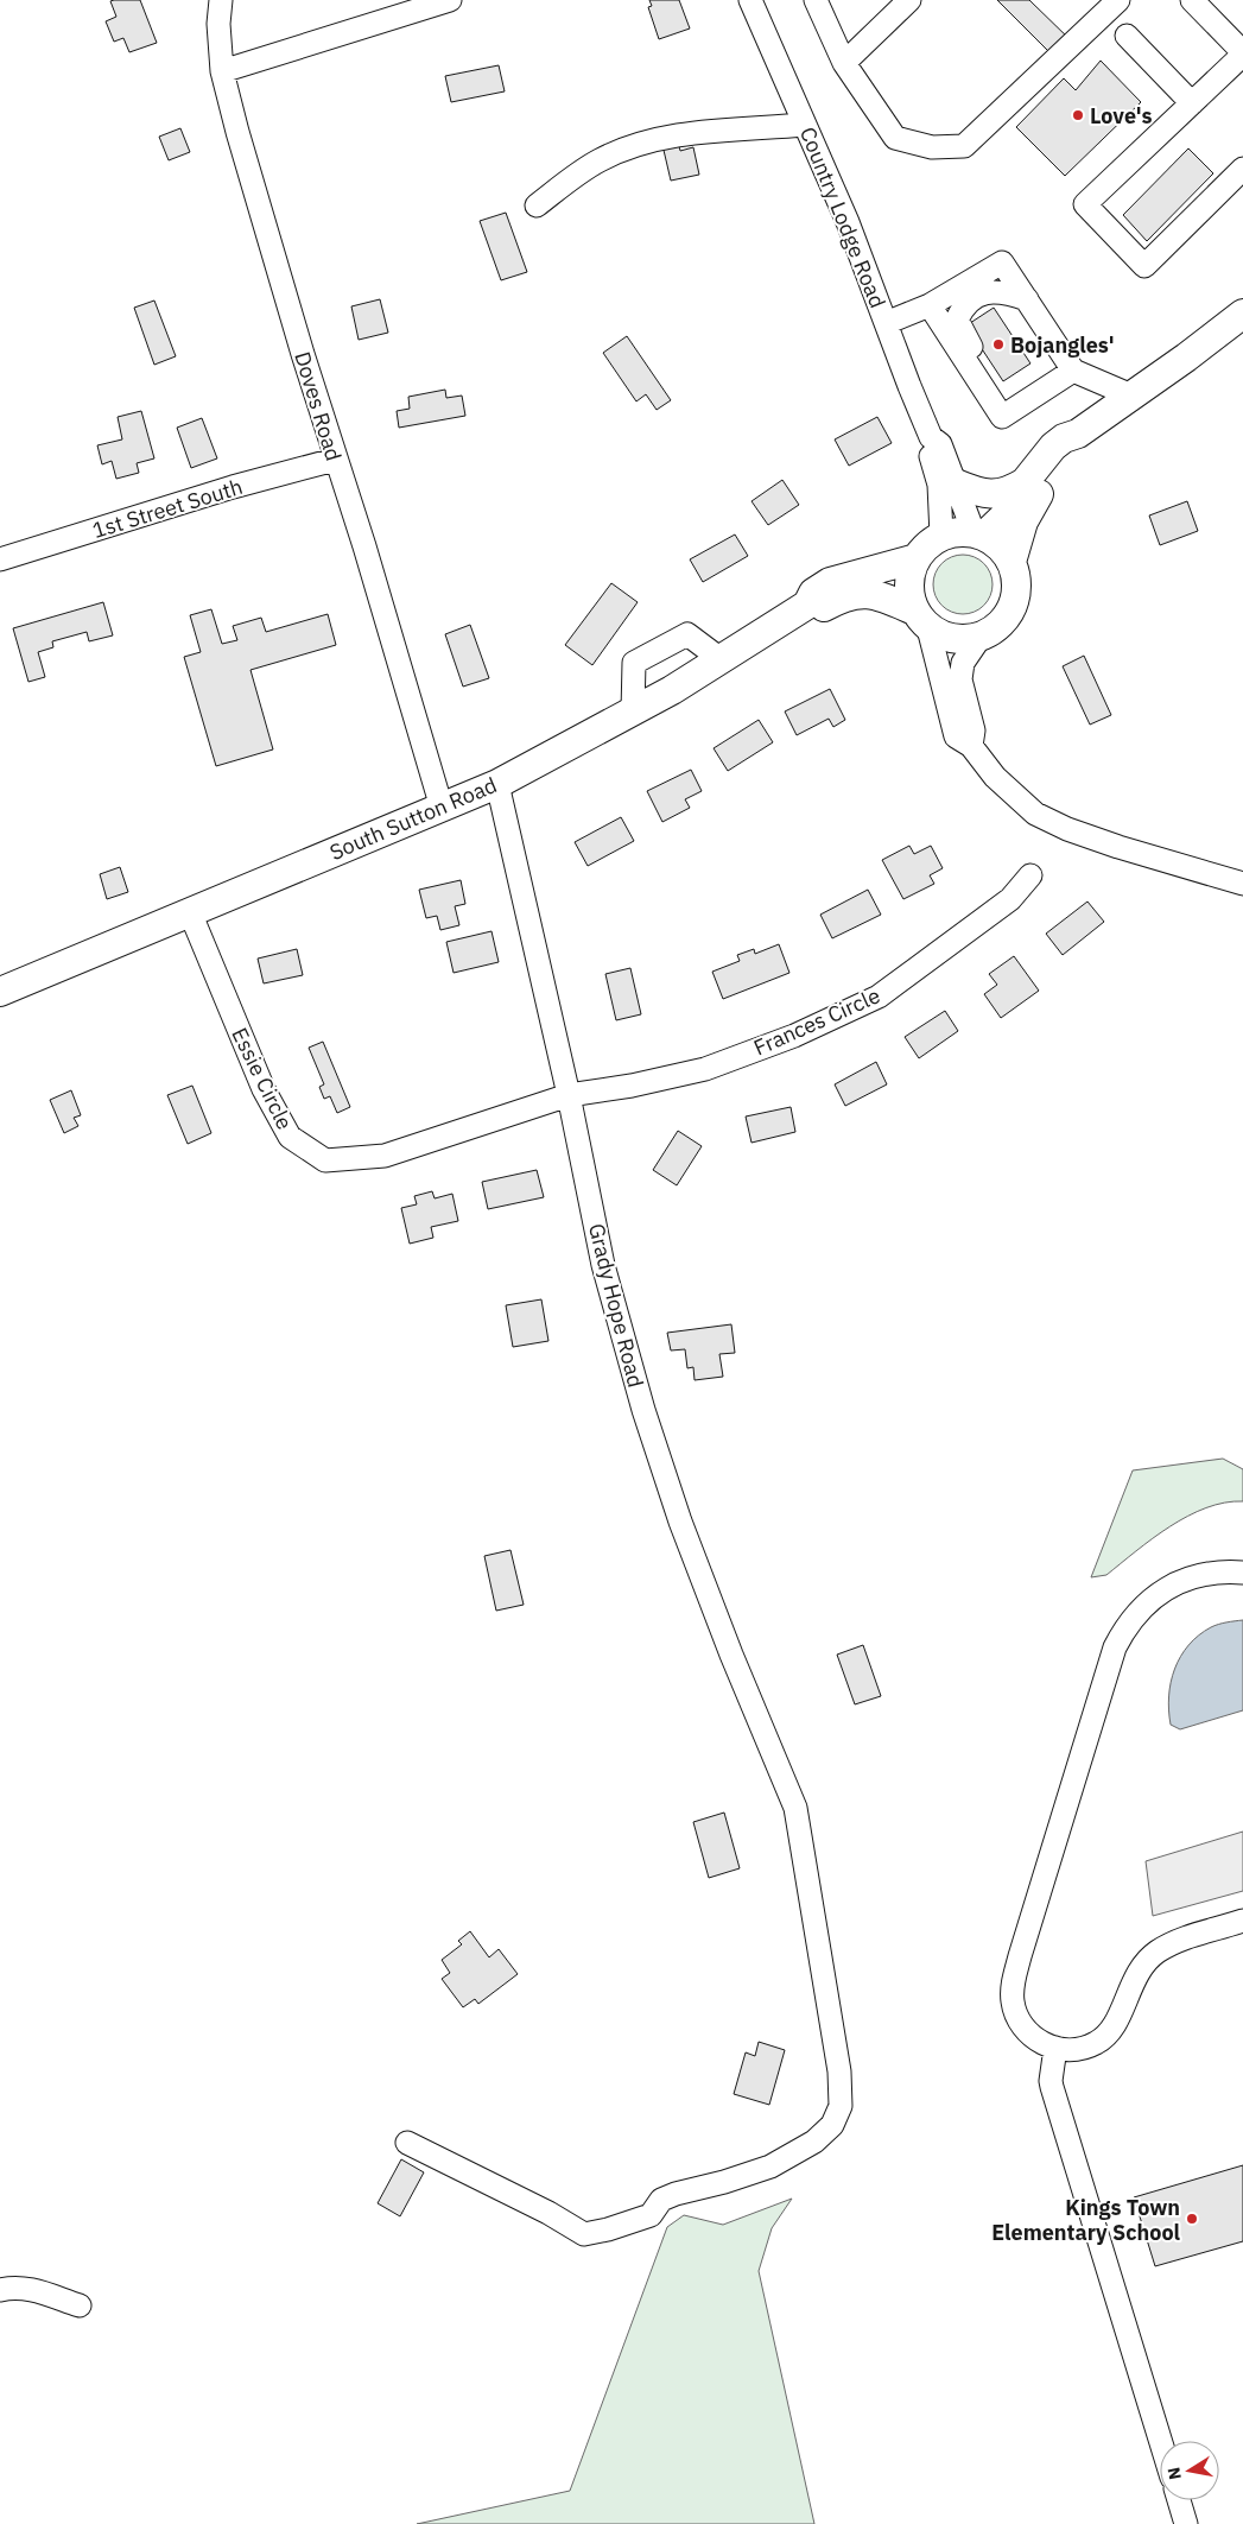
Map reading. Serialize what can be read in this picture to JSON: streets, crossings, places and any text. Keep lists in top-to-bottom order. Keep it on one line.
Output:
{"streets":{"main road":["South Sutton Road"],"street":["Country Lodge Road","Doves Road","1st Street South","Frances Circle","Essie Circle","Grady Hope Road"]},"crossings":[["Country Lodge Road","South Sutton Road"],["Doves Road","1st Street South"],["Doves Road","South Sutton Road"],["South Sutton Road","Essie Circle"],["South Sutton Road","Grady Hope Road"],["Frances Circle","Essie Circle"],["Frances Circle","Grady Hope Road"],["Essie Circle","Grady Hope Road"]],"places":["Love's","Bojangles'","Kings Town Elementary School"],"north":"left"}
